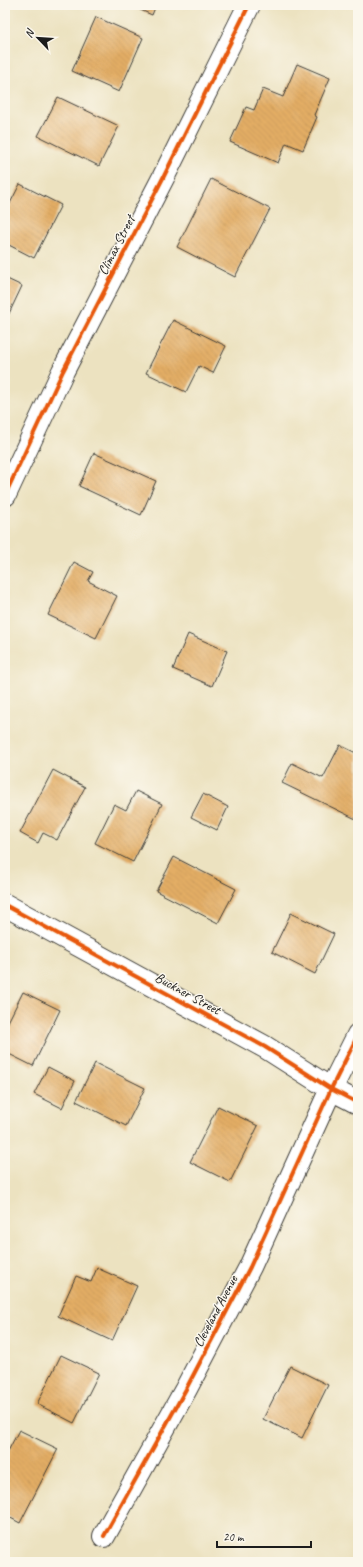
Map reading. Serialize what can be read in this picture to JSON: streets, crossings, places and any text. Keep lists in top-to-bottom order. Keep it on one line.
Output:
{"streets":{"street":["Climax Street","Buckner Street","Cleveland Avenue"]},"crossings":[["Buckner Street","Cleveland Avenue"]],"scale_bar":"20 m","north":"top left"}
